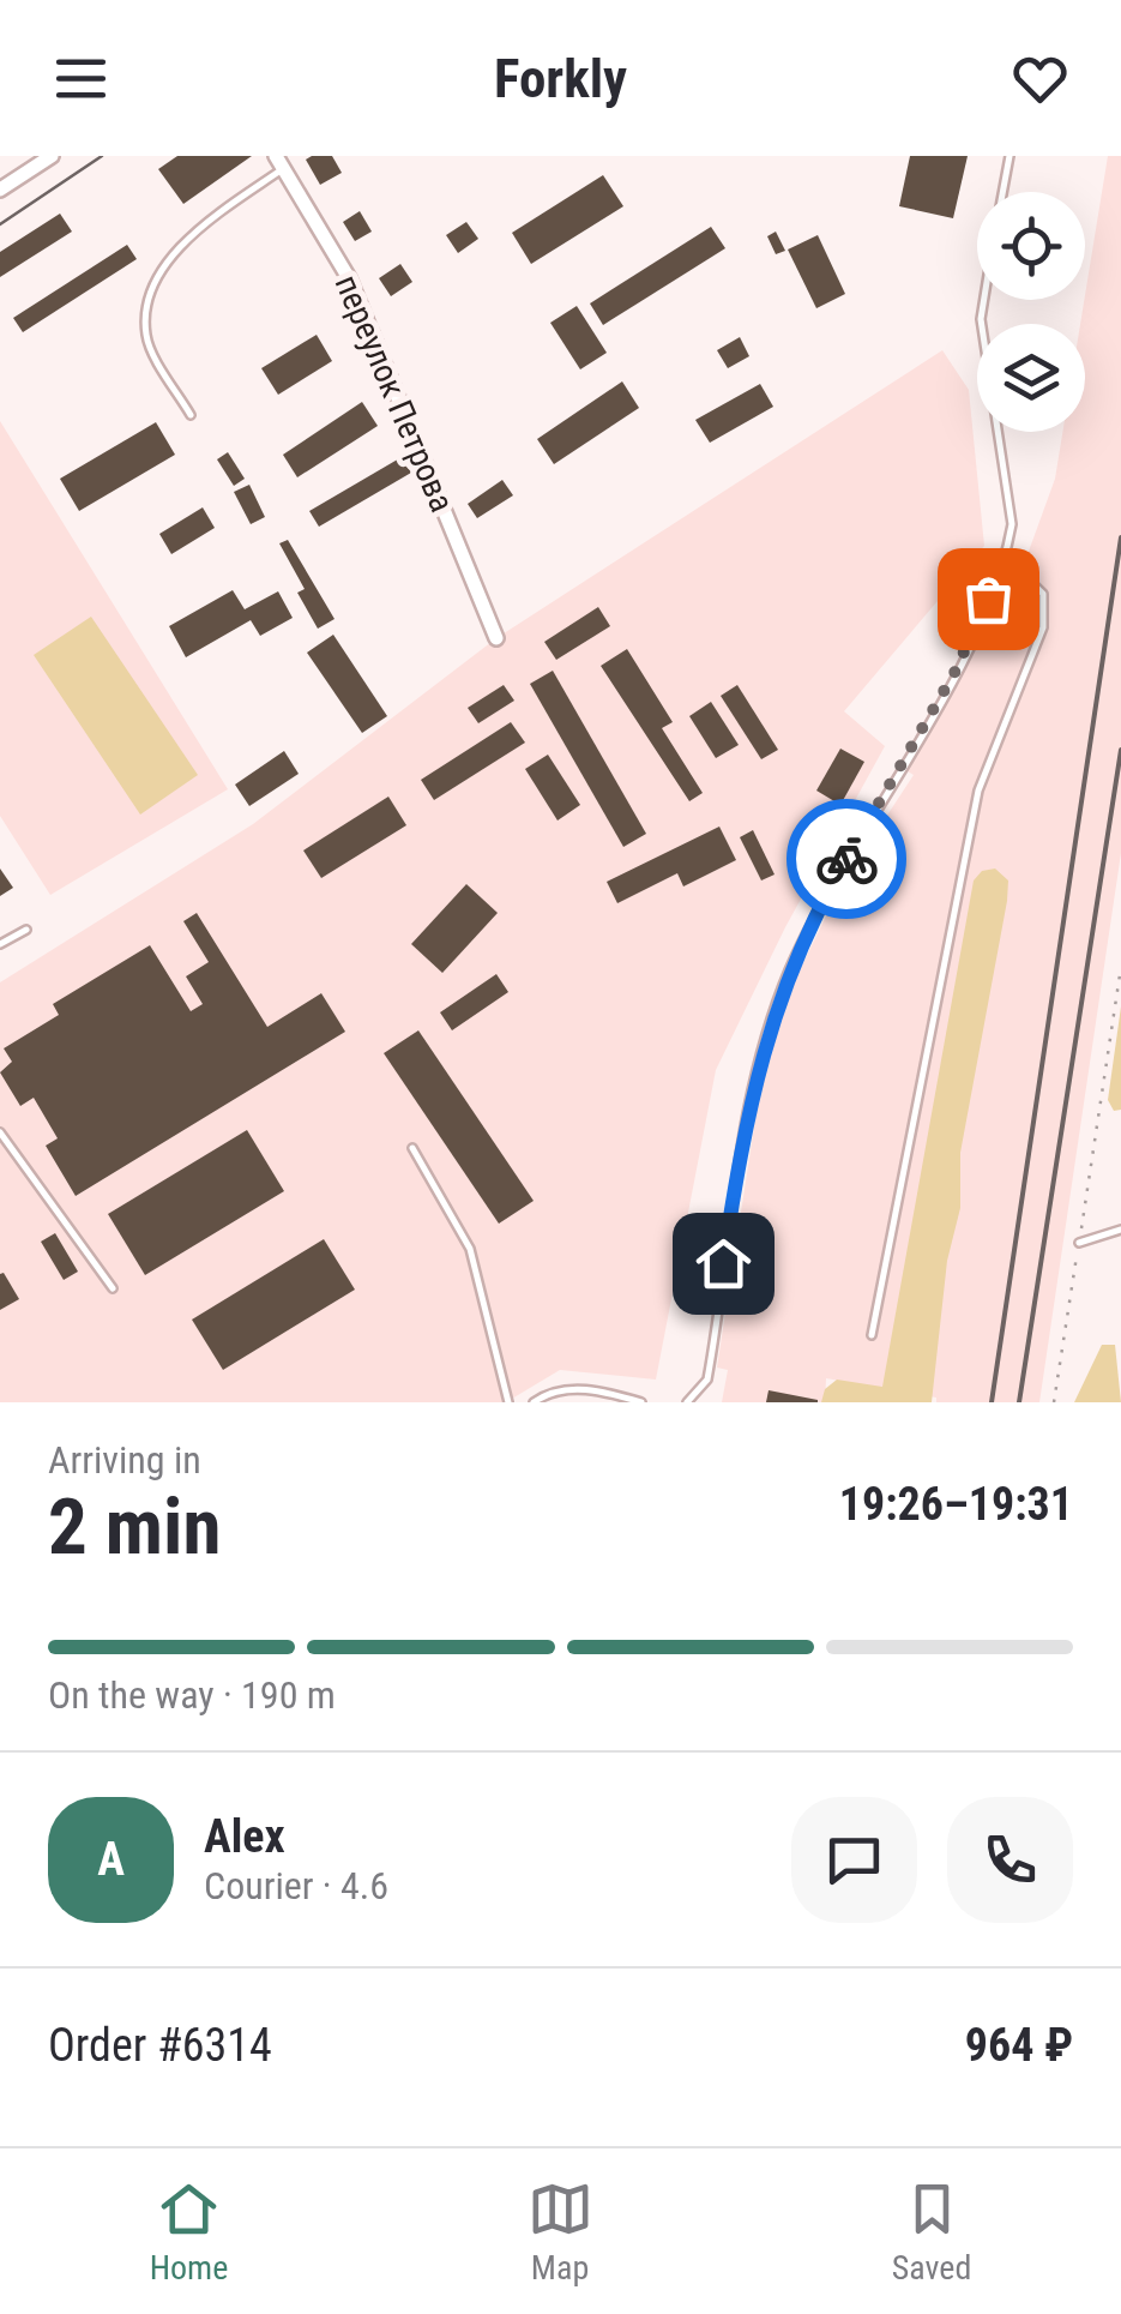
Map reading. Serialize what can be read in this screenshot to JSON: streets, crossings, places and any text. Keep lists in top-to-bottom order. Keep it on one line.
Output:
{"streets":{"street":["переулок Петрова"]},"page":{"header":"Forkly","heading":["2 min","Arriving in","19:26–19:31"],"panel":["Alex","Courier · 4.6","Order #6314","964 ₽"],"bar":"On the way · 190 m","round":"A","tabs":["Home","Map","Saved"]}}
